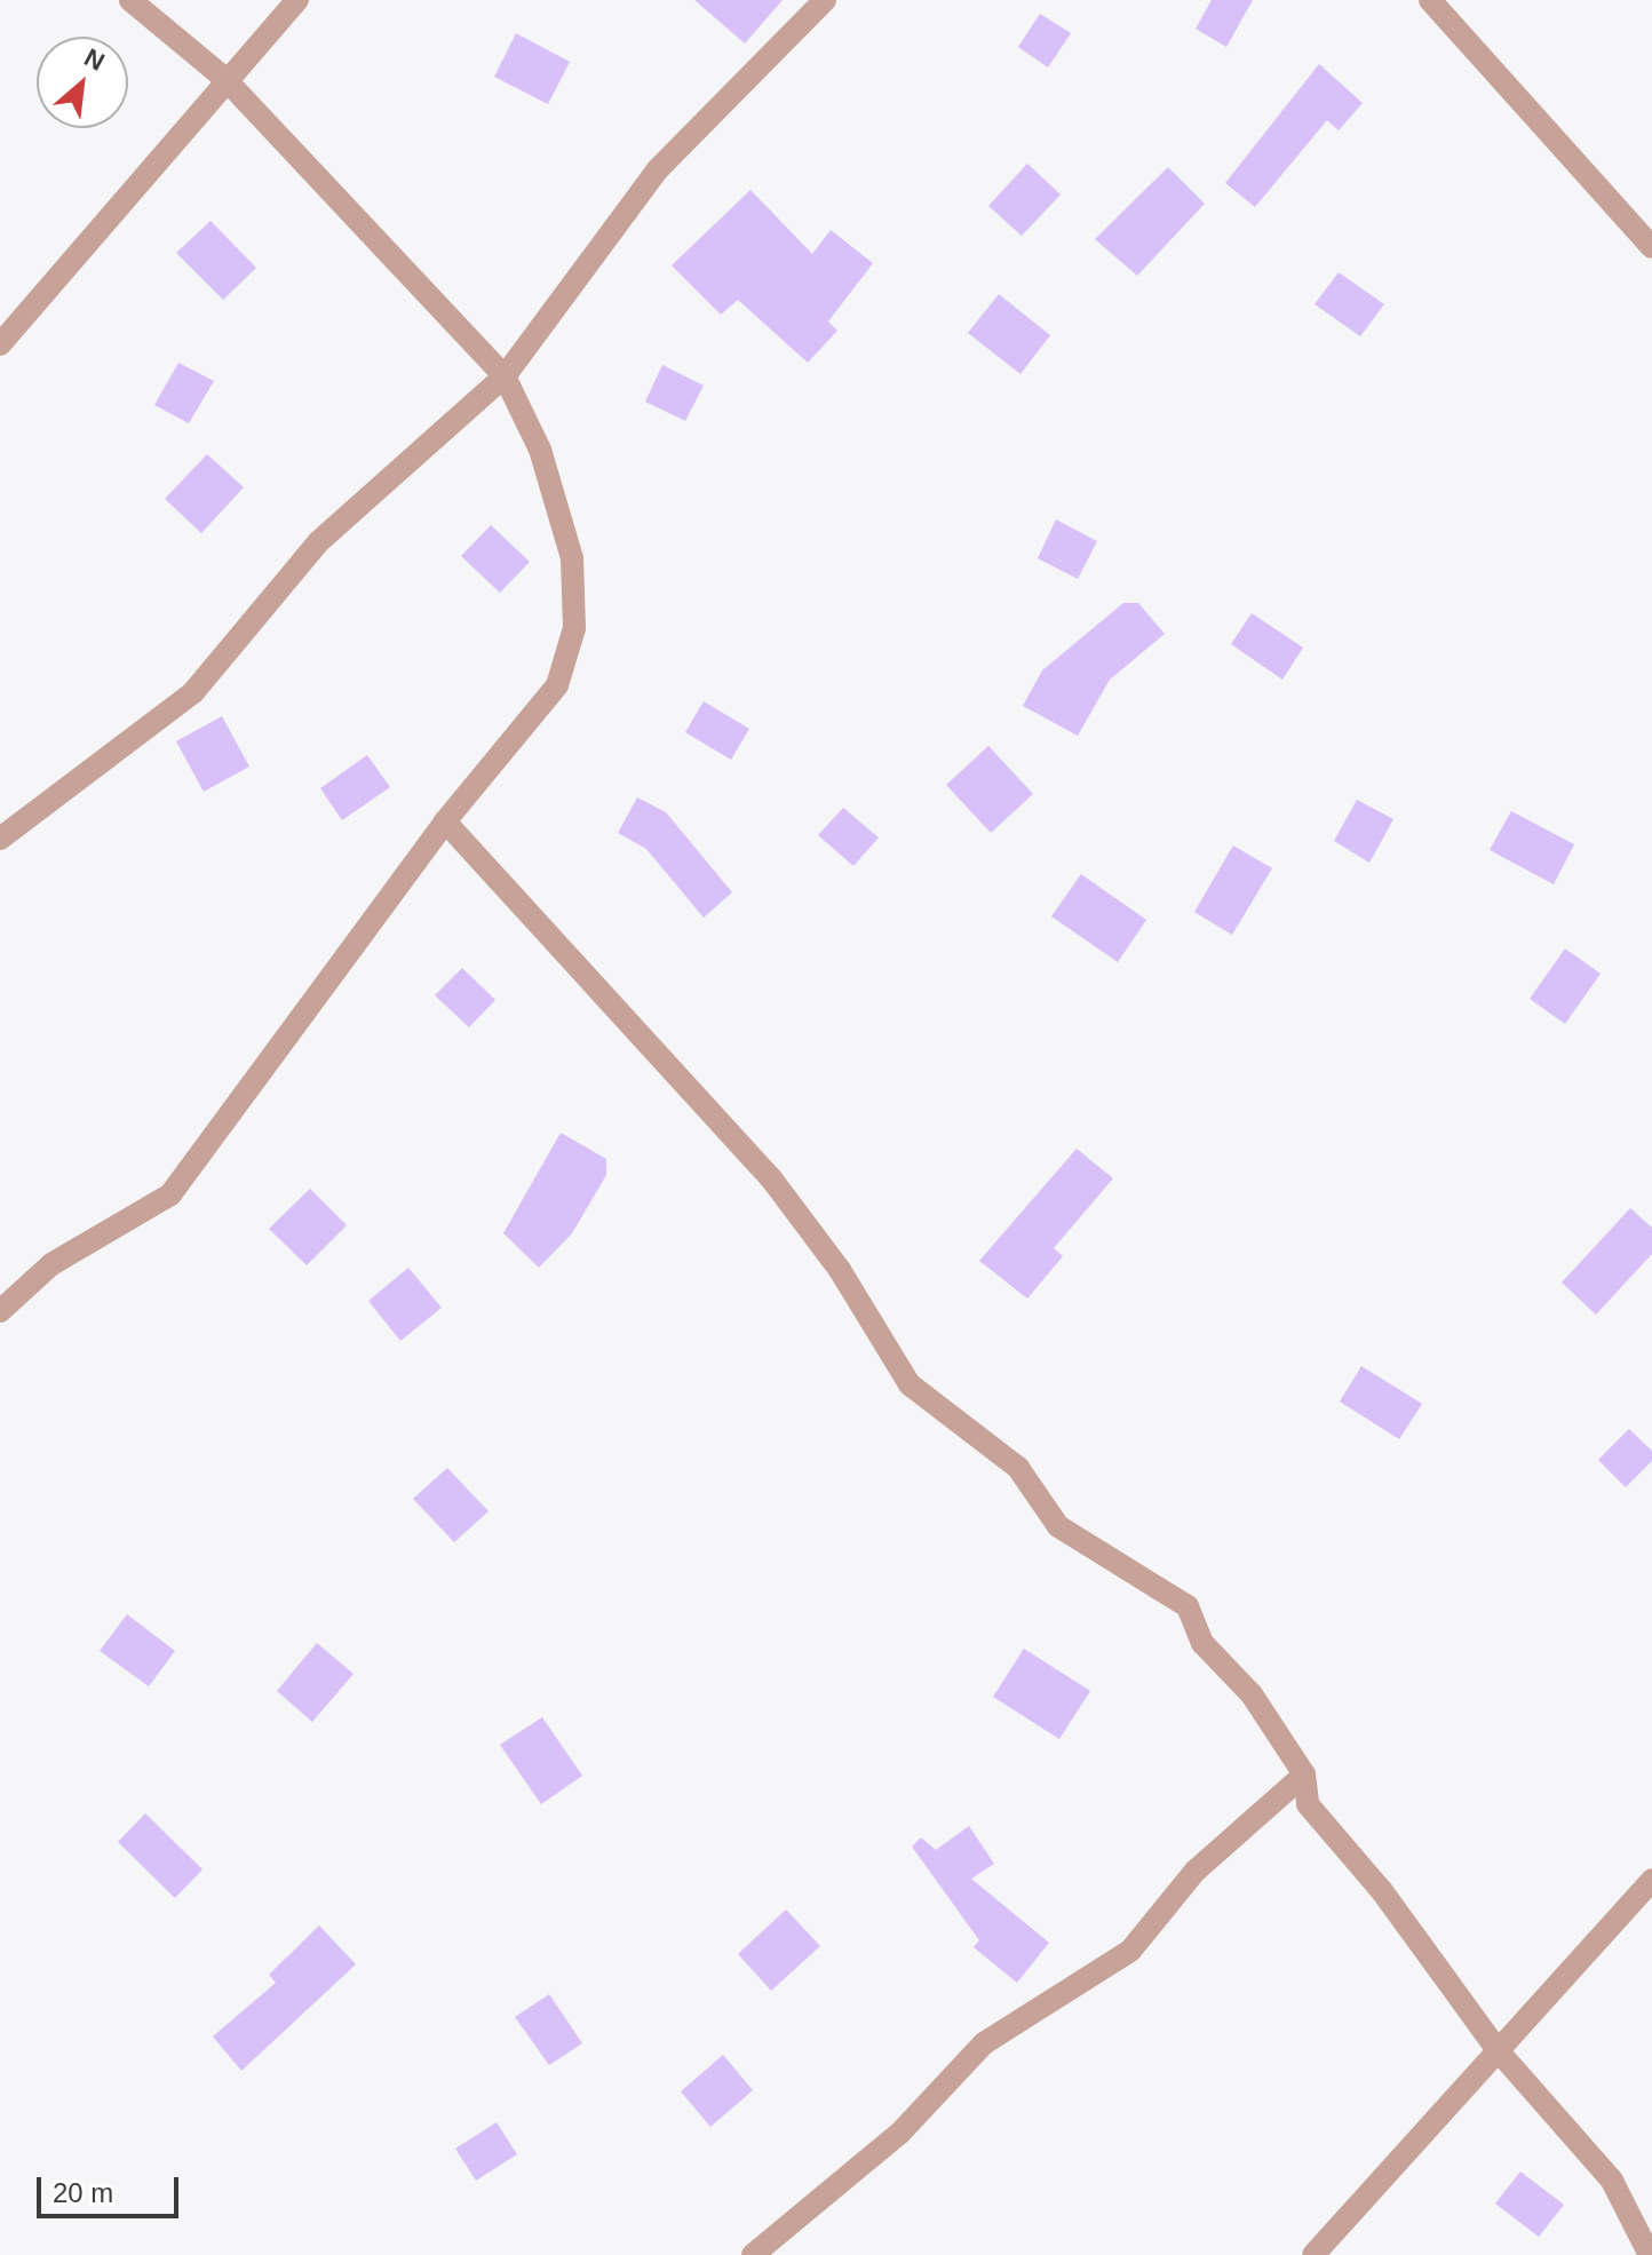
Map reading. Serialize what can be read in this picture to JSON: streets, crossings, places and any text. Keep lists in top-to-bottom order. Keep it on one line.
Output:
{"scale_bar":"20 m","north":"top right"}
